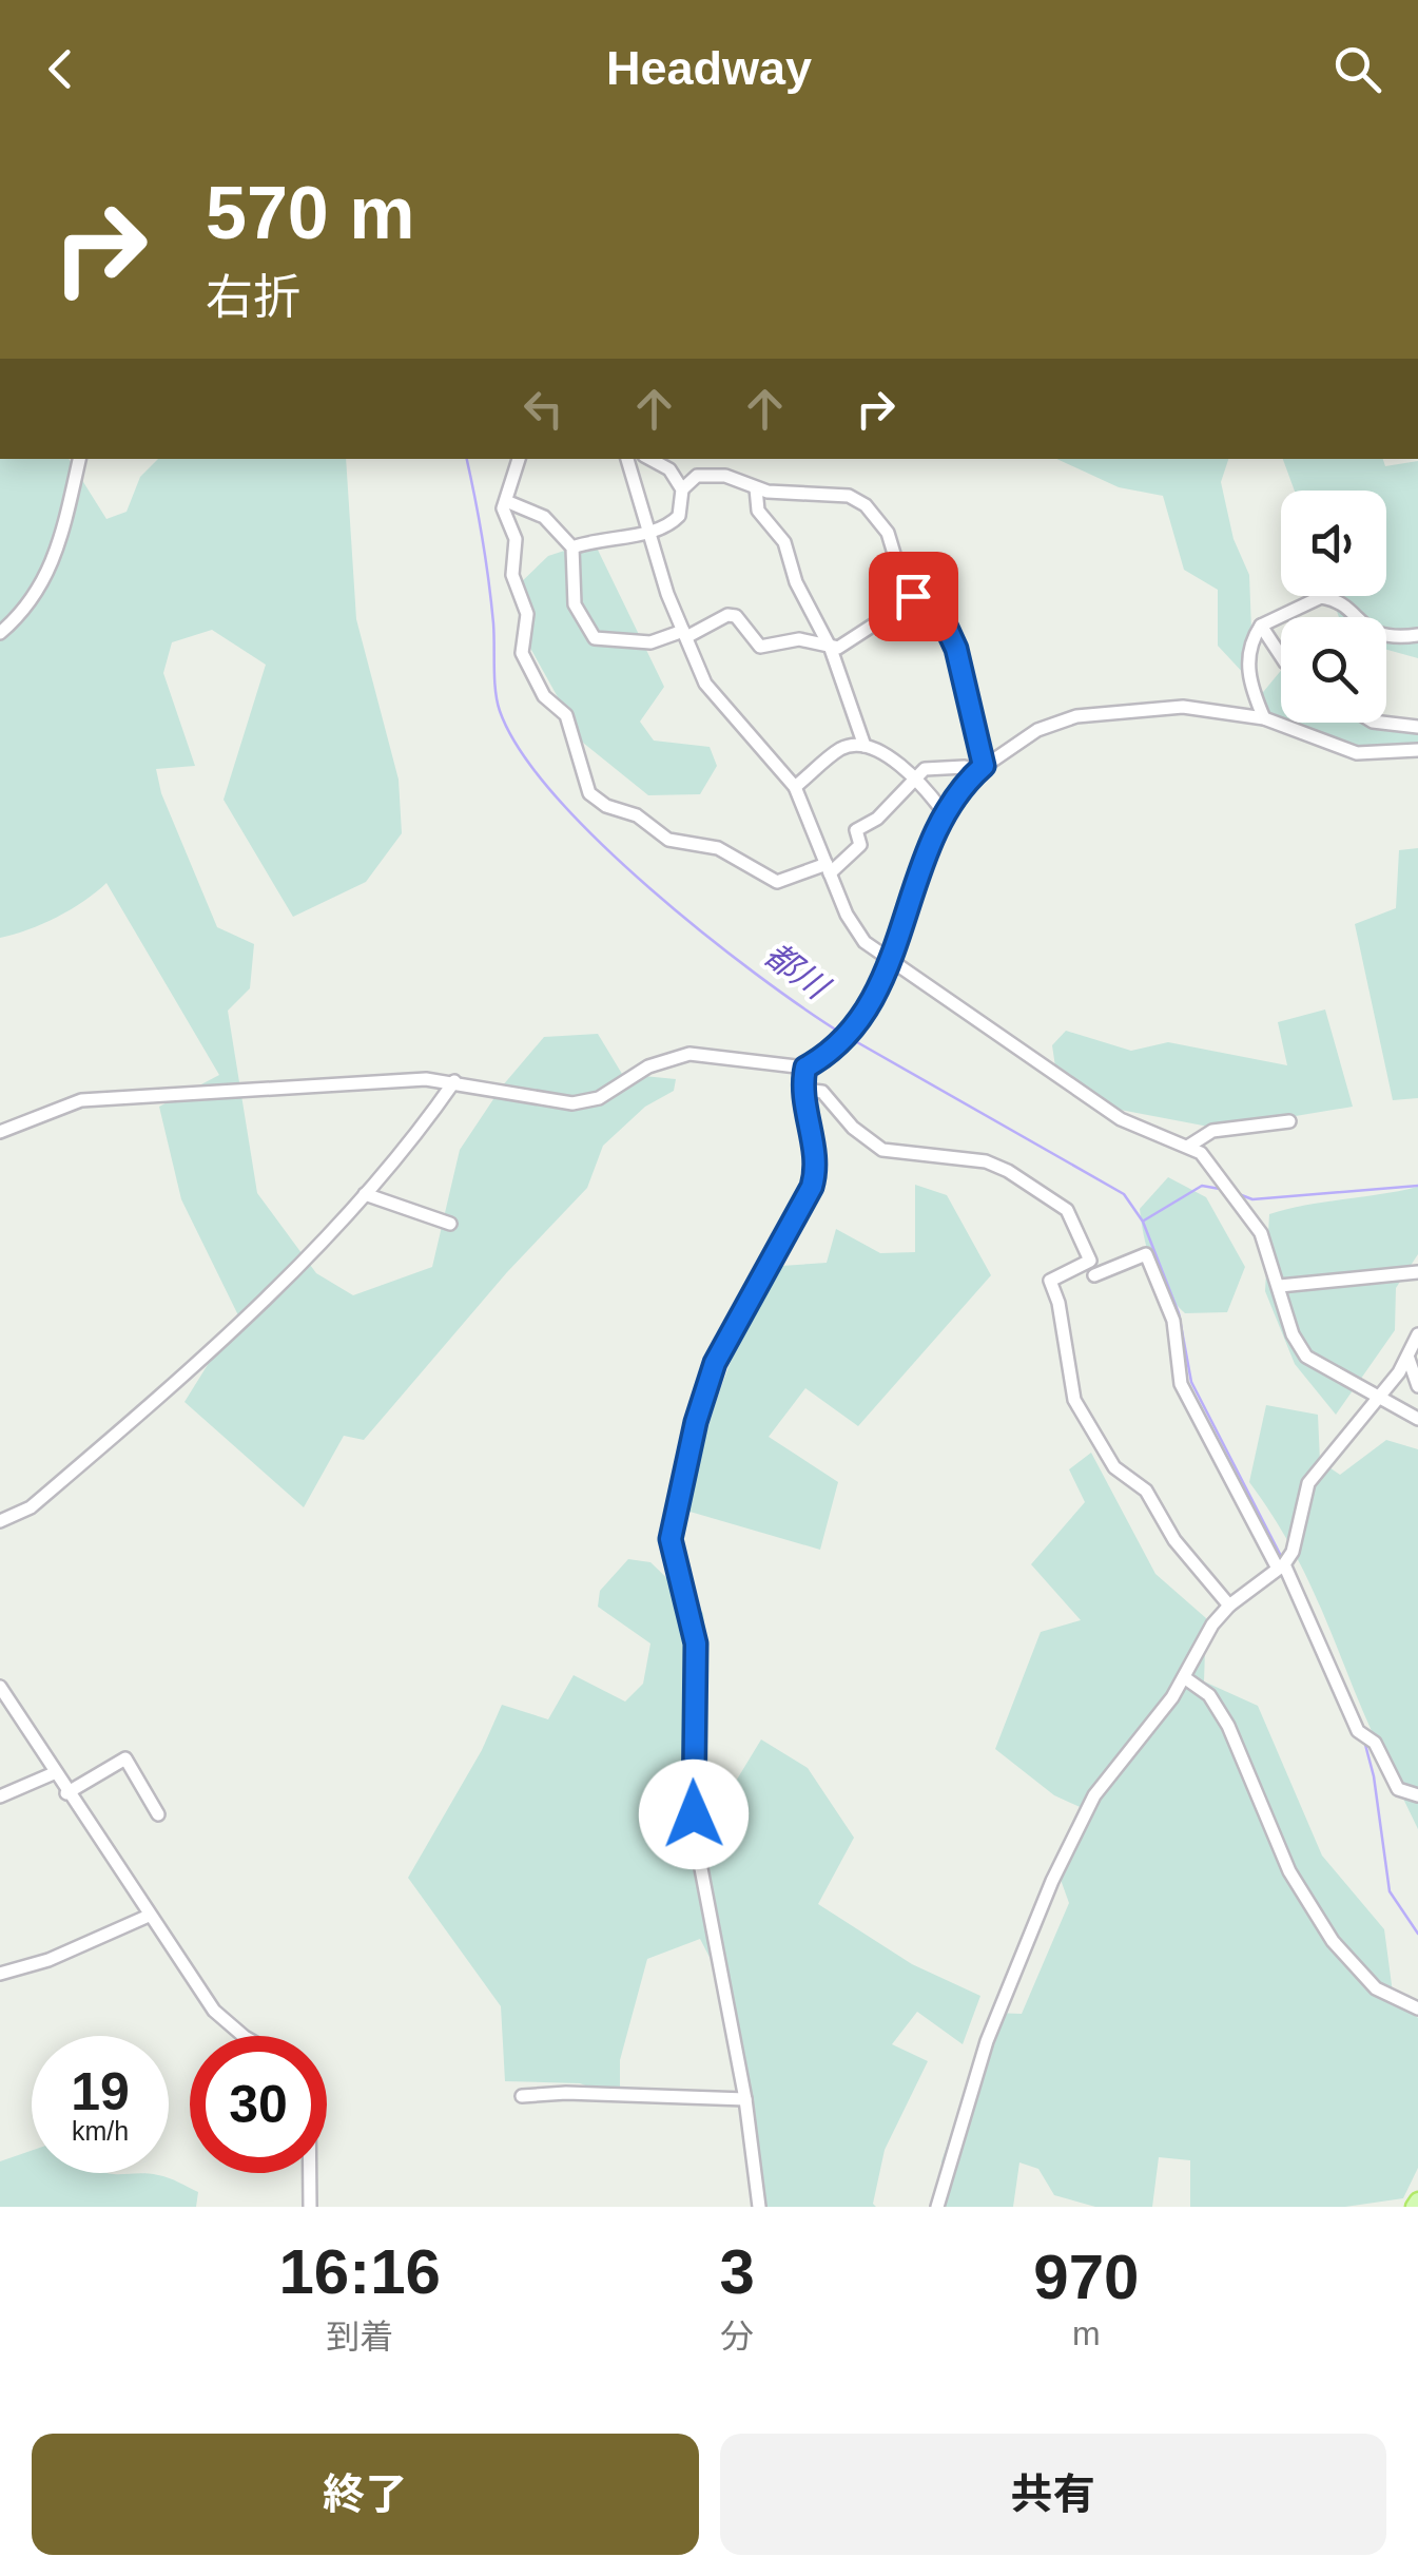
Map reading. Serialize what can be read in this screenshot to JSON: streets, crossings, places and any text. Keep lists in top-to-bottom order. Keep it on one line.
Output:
{"water":["都川"],"page":{"header":"Headway","turn":["570 m","右折"],"speed":"19 km/h","limit":"30","eta":["16:16","到着","3","分","970","m"],"buttons":["終了","共有"]}}
